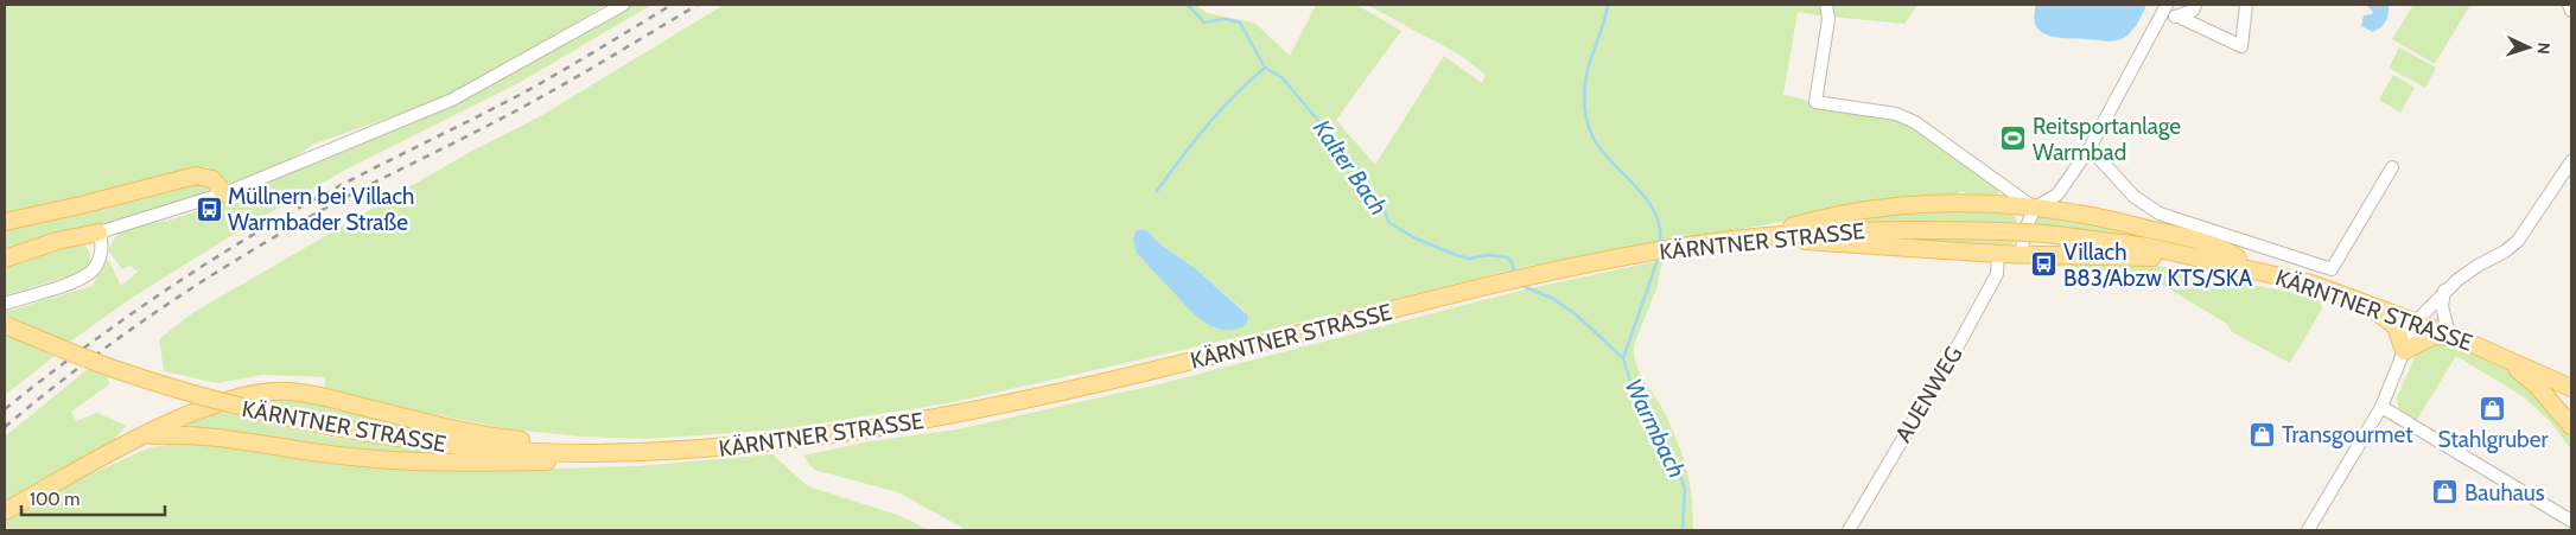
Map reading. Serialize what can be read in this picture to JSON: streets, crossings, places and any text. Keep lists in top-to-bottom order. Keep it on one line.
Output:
{"streets":{"main road":["KÄRNTNER STRASSE"],"street":["AUENWEG"]},"water":["Kalter Bach","Warmbach"],"places":{"sports":["Reitsportanlage Warmbad"],"bus stop":["Müllnern bei Villach Warmbader Straße","Villach B83/Abzw KTS/SKA"],"shop":["Stahlgruber","Transgourmet","Bauhaus"]},"scale_bar":"100 m","north":"right"}
